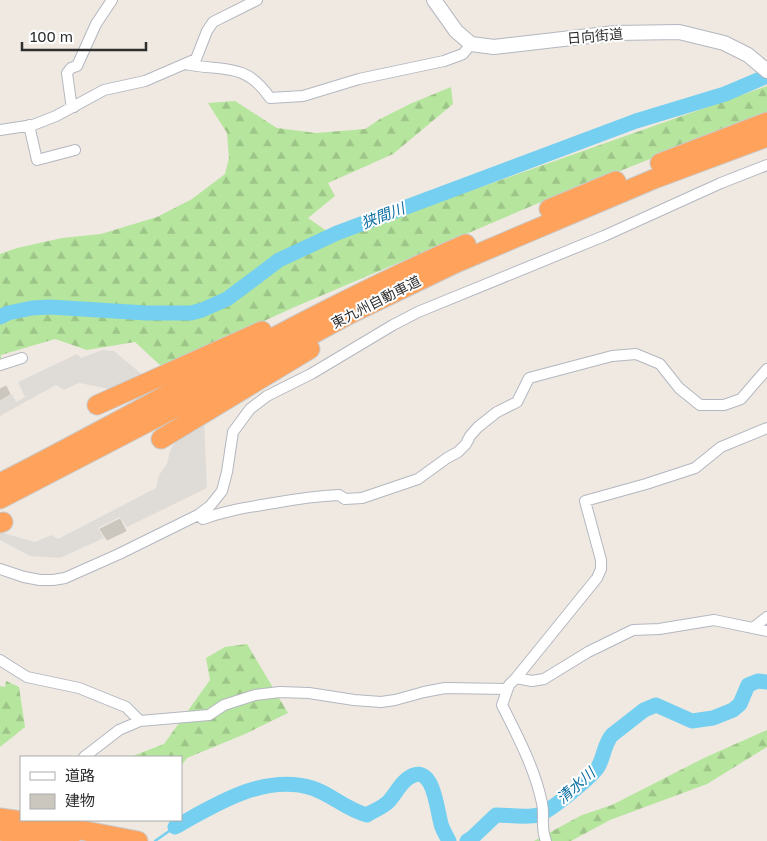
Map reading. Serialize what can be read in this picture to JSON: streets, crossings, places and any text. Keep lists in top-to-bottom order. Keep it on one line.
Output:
{"streets":{"highway":["東九州自動車道"],"street":["日向街道"]},"water":["狭間川","清水川"],"legend":["道路","建物"],"scale_bar":"100 m"}
